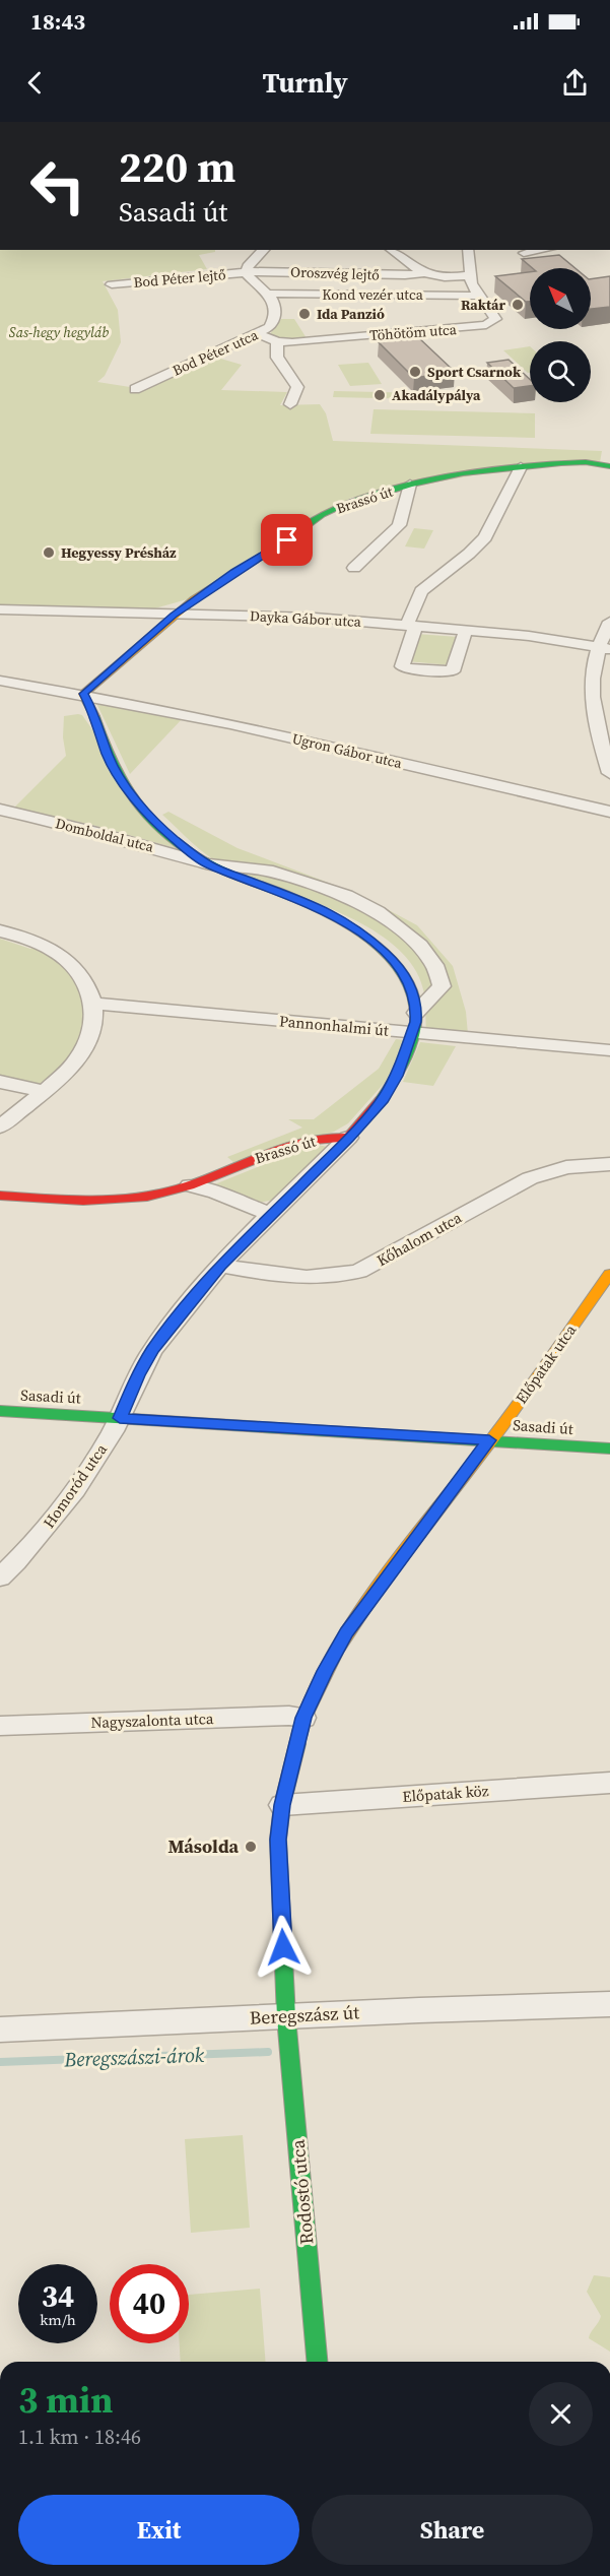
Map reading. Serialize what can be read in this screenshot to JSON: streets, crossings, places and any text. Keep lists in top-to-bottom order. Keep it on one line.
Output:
{"streets":{"street":["Oroszvég lejtő","Bod Péter lejtő","Kond vezér utca","Töhötöm utca","Bod Péter utca","Brassó út","Dayka Gábor utca","Ugron Gábor utca","Domboldal utca","Pannonhalmi út","Kőhalom utca","Előpatak utca","Sasadi út","Homoród utca","Nagyszalonta utca","Előpatak köz","Beregszász út","Rodostó utca"]},"crossings":[["Oroszvég lejtő","Bod Péter lejtő"],["Oroszvég lejtő","Töhötöm utca"],["Kond vezér utca","Töhötöm utca"],["Kond vezér utca","Bod Péter utca"],["Töhötöm utca","Bod Péter utca"],["Brassó út","Dayka Gábor utca"],["Brassó út","Ugron Gábor utca"],["Brassó út","Homoród utca"],["Kőhalom utca","Homoród utca"],["Előpatak utca","Sasadi út"],["Előpatak utca","Nagyszalonta utca"],["Előpatak utca","Előpatak köz"],["Előpatak utca","Beregszász út"],["Előpatak utca","Rodostó utca"],["Sasadi út","Homoród utca"],["Beregszász út","Rodostó utca"]],"water":["Beregszászi-árok"],"parks":["Sas-hegy hegyláb"],"places":["Raktár","Ida Panzió","Sport Csarnok","Akadálypálya","Hegyessy Présház","Másolda"],"north":"top left","page":{"status":"18:43","header":"Turnly","turn":["220 m","Sasadi út"],"speed":"34 km/h","limit":"40","heading":["3 min","1.1 km · 18:46"],"buttons":["Exit","Share"]}}
